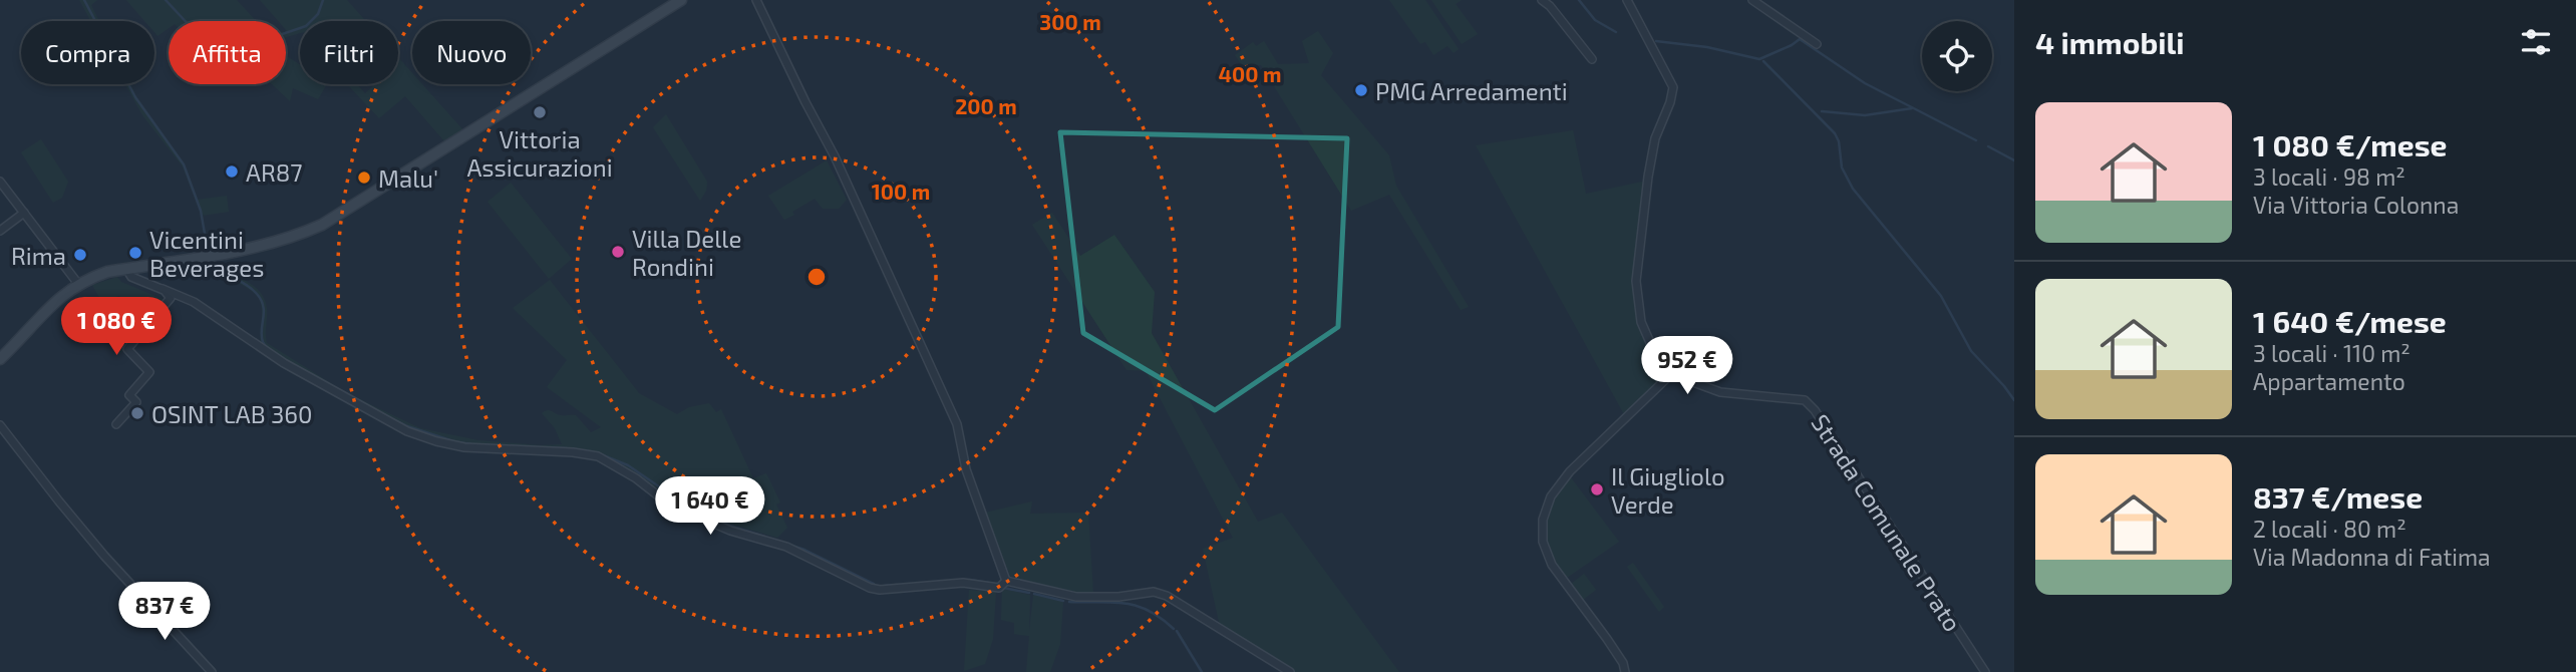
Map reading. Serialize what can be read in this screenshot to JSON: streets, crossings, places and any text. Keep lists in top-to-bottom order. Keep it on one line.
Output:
{"streets":{"street":["Strada Comunale Prato"]},"places":["PMG Arredamenti","Vittoria Assicurazioni","AR87","Malu'","Villa Delle Rondini","Vicentini Beverages","Rima","OSINT LAB 360","Il Giugliolo Verde"],"page":{"heading":"4 immobili","chip":["Compra","Affitta","Filtri","Nuovo"],"list":[{"name":"1 080 €/mese","note":"3 locali · 98 m² · Via Vittoria Colonna"},{"name":"1 640 €/mese","note":"3 locali · 110 m² · Appartamento"},{"name":"837 €/mese","note":"2 locali · 80 m² · Via Madonna di Fatima"}],"price":["1 080 €","952 €","1 640 €","837 €"]},"rings":["300 m","400 m","200 m","100 m"]}
